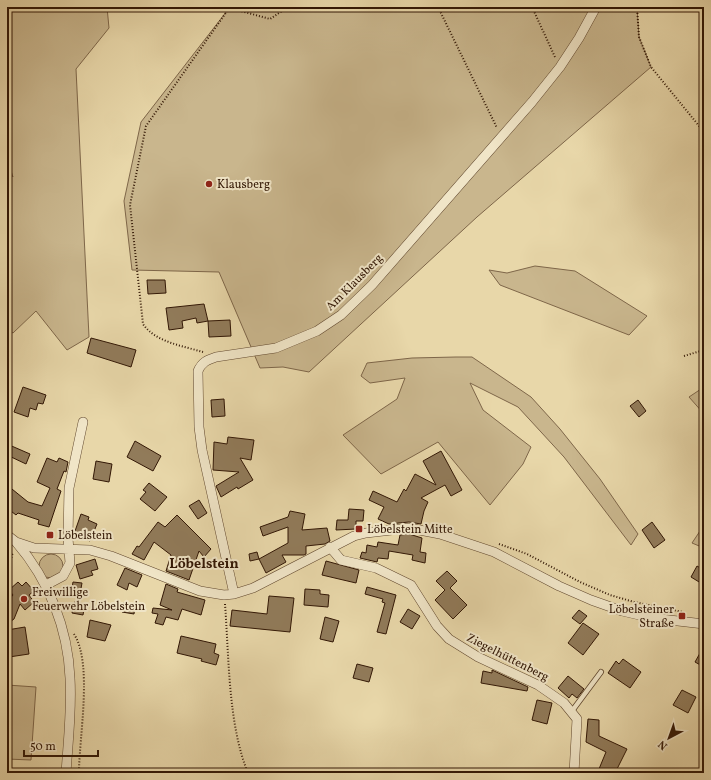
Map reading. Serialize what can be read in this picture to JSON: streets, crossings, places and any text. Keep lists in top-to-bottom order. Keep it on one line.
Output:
{"streets":{"street":["Am Klausberg","Ziegelhüttenberg"]},"districts":["Löbelstein"],"places":{"other":["Klausberg","Freiwillige Feuerwehr Löbelstein"],"transit":["Löbelstein Mitte","Löbelstein","Löbelsteiner Straße"]},"scale_bar":"50 m","north":"bottom left"}
